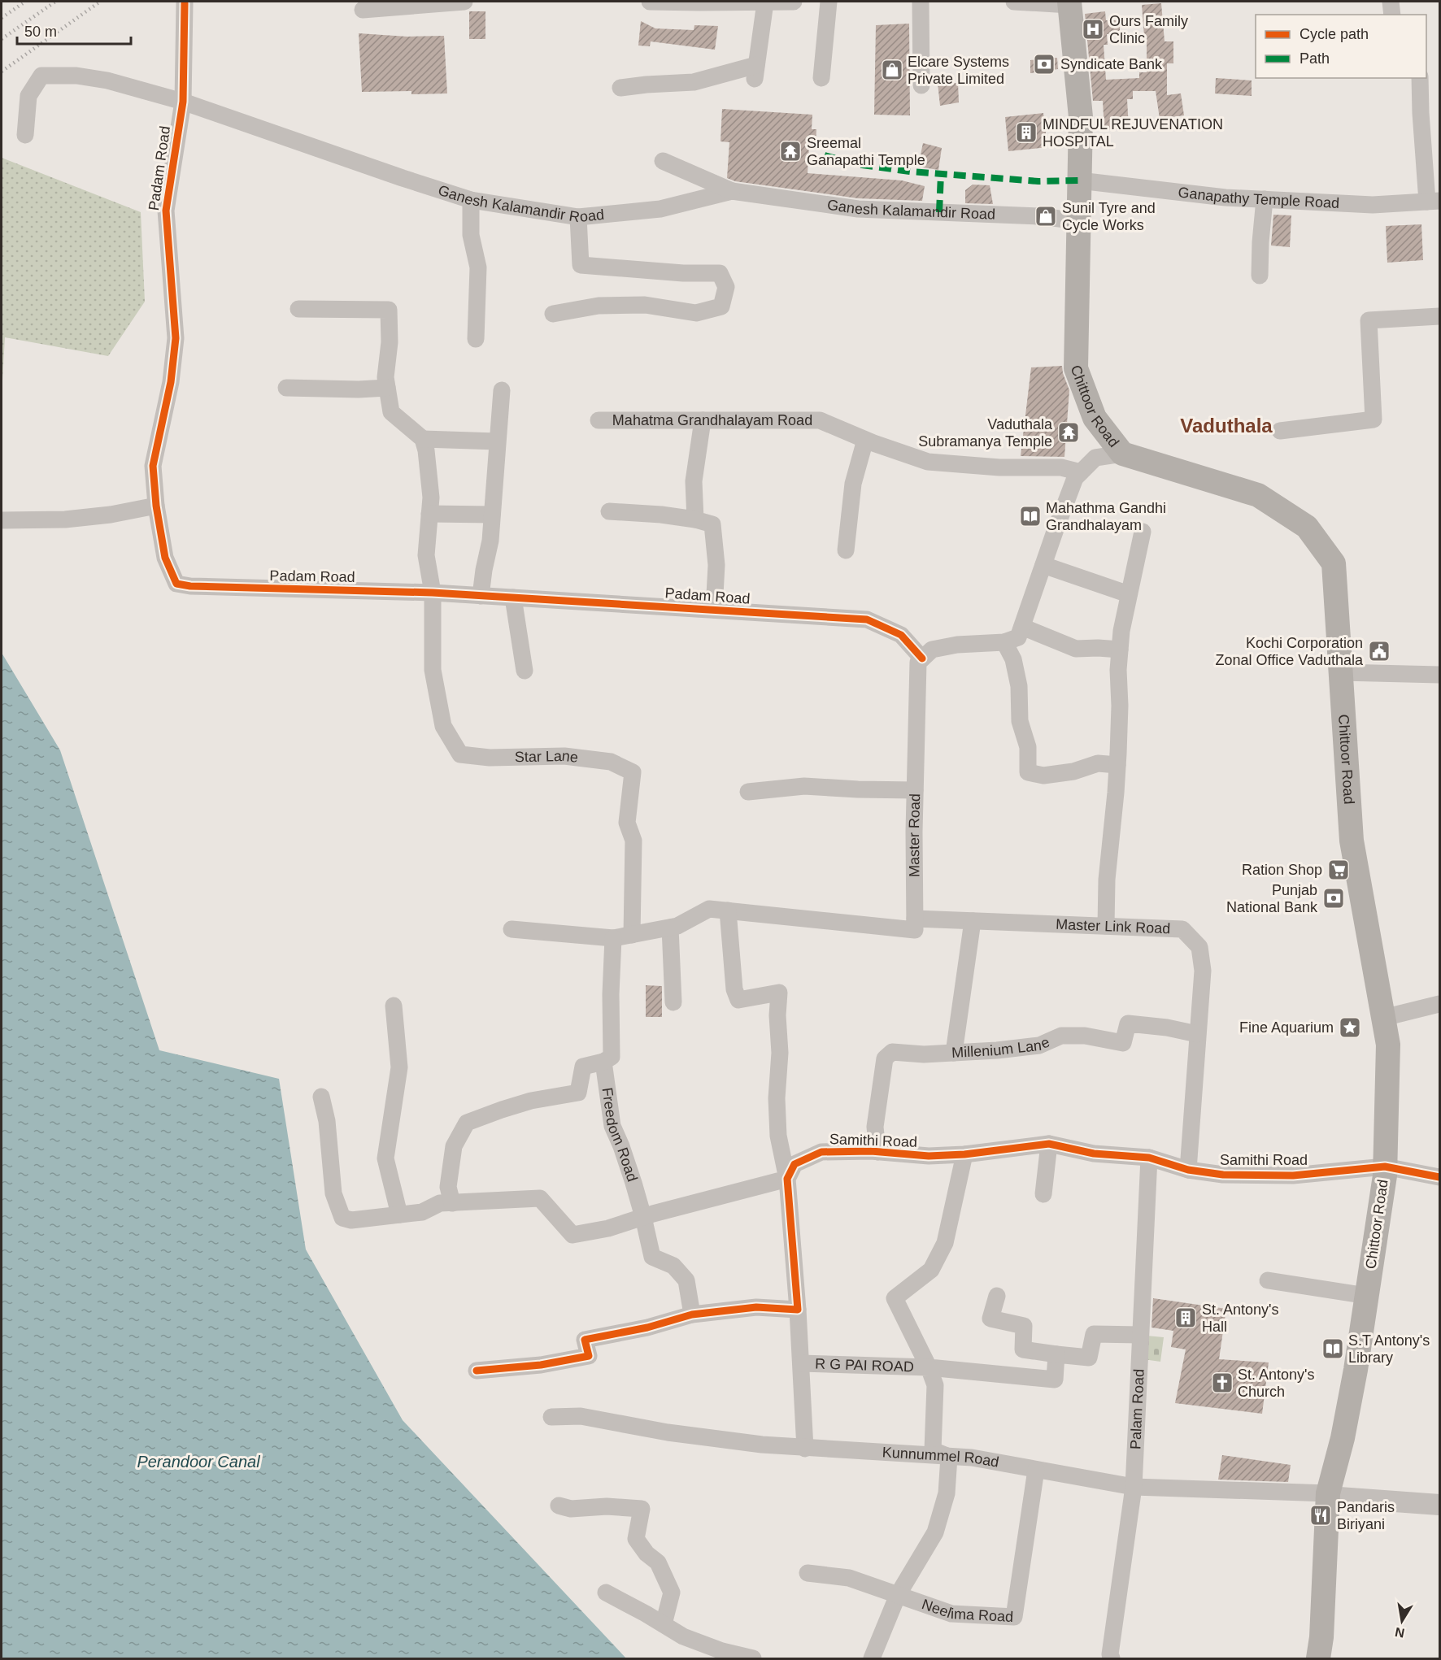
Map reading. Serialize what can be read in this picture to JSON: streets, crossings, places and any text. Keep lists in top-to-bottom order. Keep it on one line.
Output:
{"streets":{"main road":["Chittoor Road"],"street":["Padam Road","Ganapathy Temple Road","Ganesh Kalamandir Road","Mahatma Grandhalayam Road","Star Lane","Master Road","Master Link Road","Millenium Lane","Freedom Road","Samithi Road","R G PAI ROAD","Palam Road","Kunnummel Road","Neelima Road"]},"crossings":[["Padam Road","Ganesh Kalamandir Road"],["Padam Road","Star Lane"],["Padam Road","Master Road"],["Ganapathy Temple Road","Chittoor Road"],["Ganesh Kalamandir Road","Chittoor Road"],["Chittoor Road","Samithi Road"],["Chittoor Road","Kunnummel Road"],["Master Road","Master Link Road"],["Master Link Road","Millenium Lane"],["Master Link Road","Samithi Road"],["Millenium Lane","Samithi Road"],["Samithi Road","R G PAI ROAD"],["Samithi Road","Palam Road"],["R G PAI ROAD","Kunnummel Road"],["Palam Road","Kunnummel Road"],["Kunnummel Road","Neelima Road"]],"districts":["Vaduthala"],"water":["Perandoor Canal"],"places":{"hospital":["Ours Family Clinic"],"bank":["Syndicate Bank","Punjab National Bank"],"shop":["Elcare Systems Private Limited","Sunil Tyre and Cycle Works"],"building":["MINDFUL REJUVENATION HOSPITAL","St. Antony's Hall"],"temple":["Sreemal Ganapathi Temple","Vaduthala Subramanya Temple"],"library":["Mahathma Gandhi Grandhalayam","S.T Antony's Library"],"public building":["Kochi Corporation Zonal Office Vaduthala"],"supermarket":["Ration Shop"],"place":["Fine Aquarium"],"church":["St. Antony's Church"],"restaurant":["Pandaris Biriyani"]},"legend":["Cycle path","Path"],"scale_bar":"50 m","north":"bottom"}
